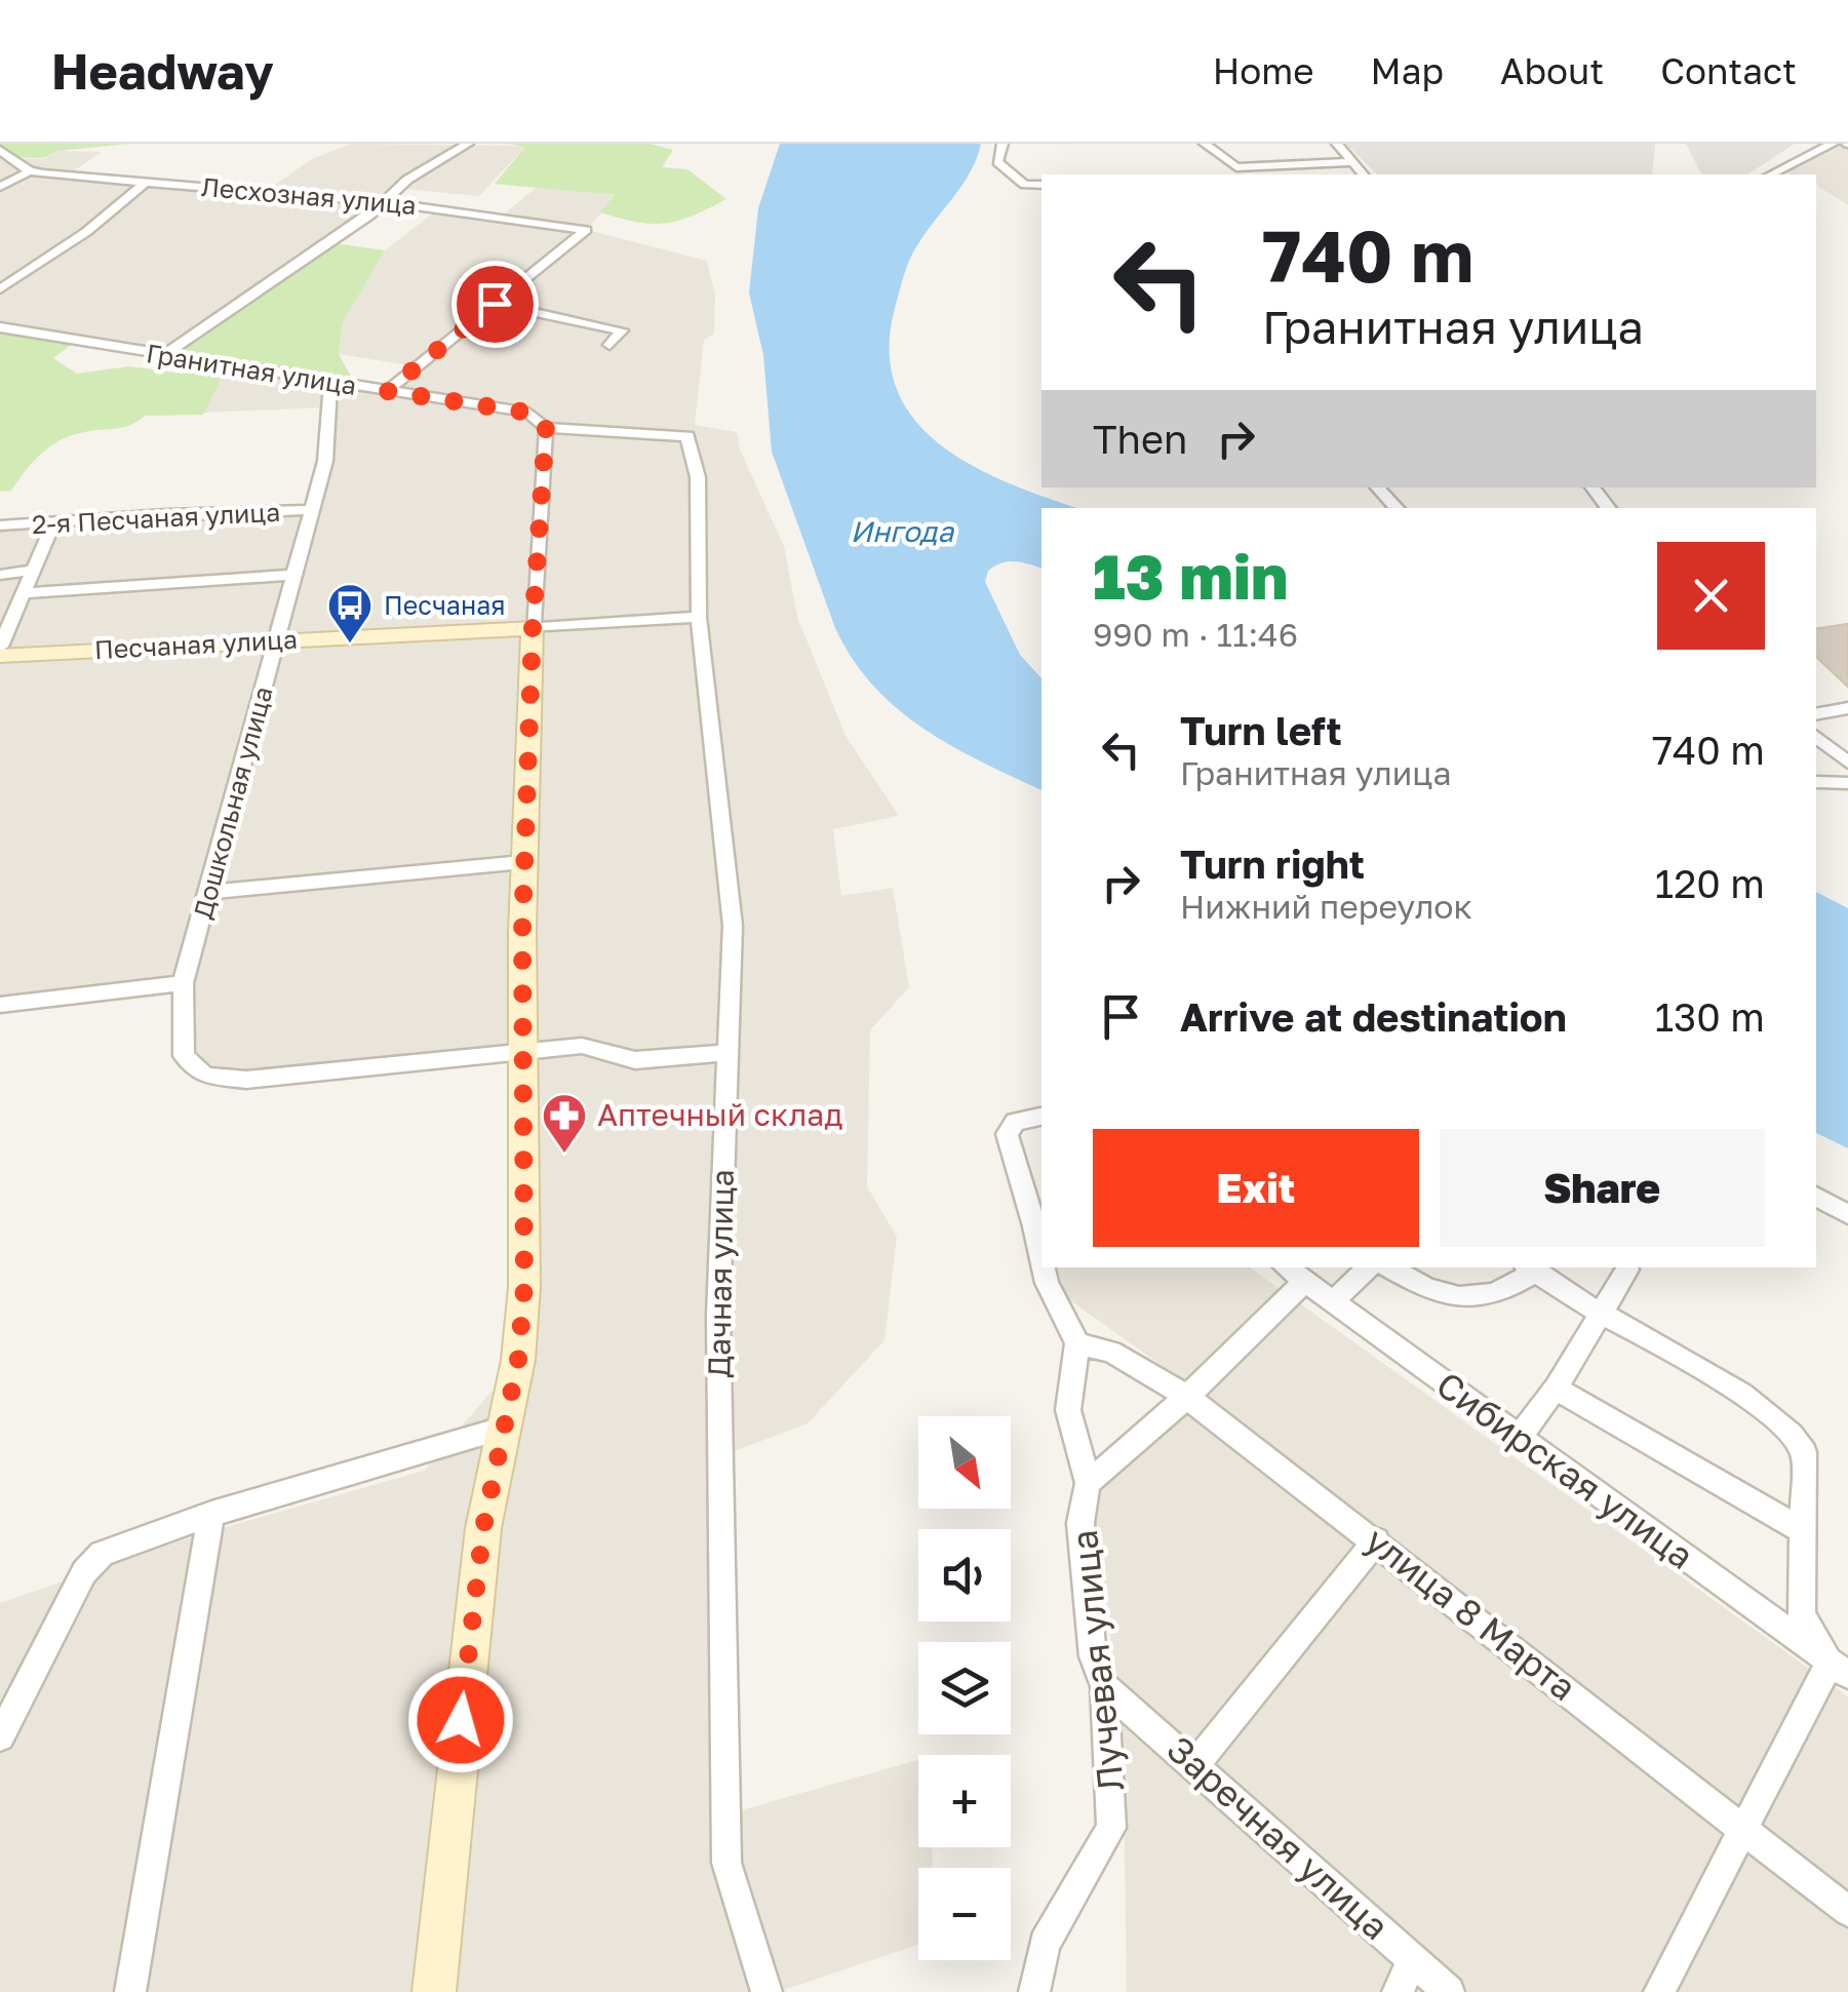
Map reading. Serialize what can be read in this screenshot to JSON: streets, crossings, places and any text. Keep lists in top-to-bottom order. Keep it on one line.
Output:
{"streets":{"street":["Лесхозная улица","Гранитная улица","2-я Песчаная улица","Песчаная улица","Дошкольная улица","Дачная улица","Сибирская улица","улица 8 Марта","Лучевая улица","Заречная улица"]},"crossings":[["Гранитная улица","Дошкольная улица"],["Гранитная улица","Дачная улица"],["2-я Песчаная улица","Дошкольная улица"],["Песчаная улица","Дошкольная улица"],["Песчаная улица","Дачная улица"],["Дошкольная улица","Дачная улица"],["Лучевая улица","Заречная улица"]],"water":["Ингода"],"places":{"bus stop":["Песчаная"],"pharmacy":["Аптечный склад"]},"north":"bottom right","page":{"header":"Headway","nav":["Home","Map","About","Contact"],"turn":["740 m","Гранитная улица"],"then":"Then","heading":["13 min","990 m · 11:46"],"list":[{"name":"Turn left","note":"Гранитная улица","value":"740 m"},{"name":"Turn right","note":"Нижний переулок","value":"120 m"},{"name":"Arrive at destination","value":"130 m"}],"buttons":["Exit","Share"],"map_buttons":["+","−"]}}
